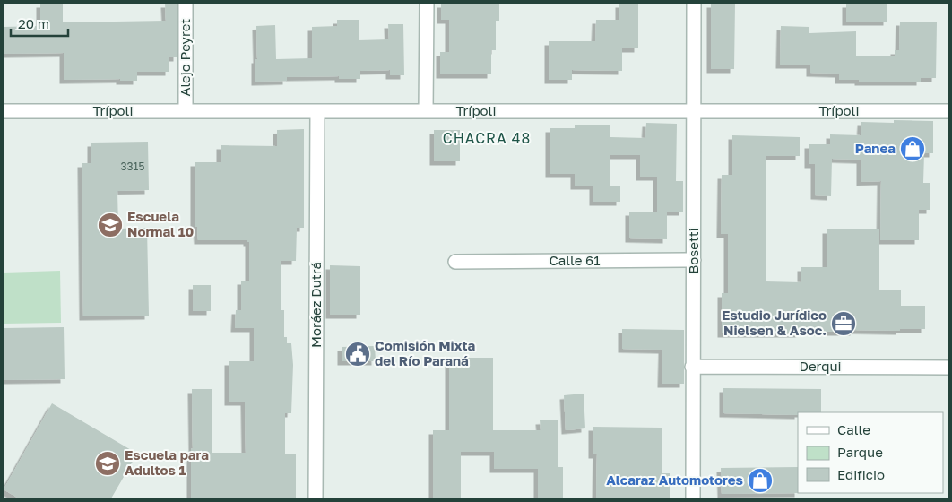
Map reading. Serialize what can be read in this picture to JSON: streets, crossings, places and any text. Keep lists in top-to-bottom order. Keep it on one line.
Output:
{"streets":{"street":["Alejo Peyret","Trípoli","Bosetti","Calle 61","Moráez Dutrá","Derqui"]},"crossings":[["Alejo Peyret","Trípoli"],["Trípoli","Bosetti"],["Trípoli","Moráez Dutrá"],["Bosetti","Calle 61"],["Bosetti","Derqui"]],"districts":["CHACRA 48"],"places":{"shop":["Panea","Alcaraz Automotores"],"school or university":["Escuela Normal 10","Escuela para Adultos 1"],"office":["Estudio Jurídico Nielsen & Asoc."],"public building":["Comisión Mixta del Río Paraná"]},"house_numbers":["3315"],"legend":["Calle","Parque","Edificio"],"scale_bar":"20 m"}
